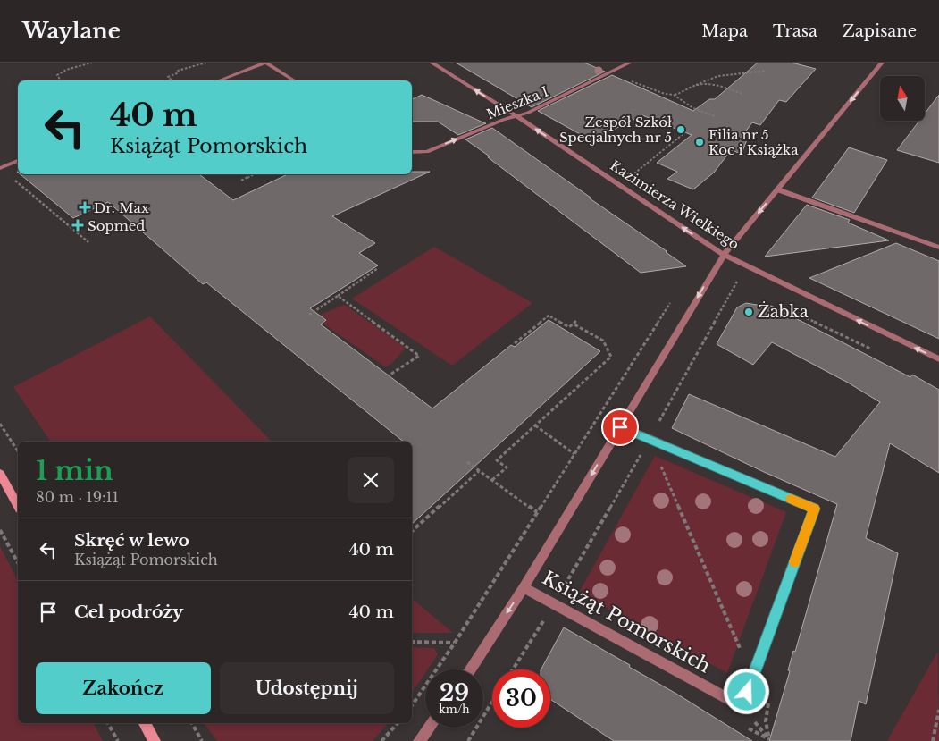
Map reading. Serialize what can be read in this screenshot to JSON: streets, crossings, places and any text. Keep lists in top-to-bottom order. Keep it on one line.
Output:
{"streets":{"street":["Mieszka I","Kazimierza Wielkiego","Książąt Pomorskich"]},"crossings":[["Mieszka I","Kazimierza Wielkiego"],["Kazimierza Wielkiego","Książąt Pomorskich"]],"one_way":["Mieszka I","Kazimierza Wielkiego","Książąt Pomorskich"],"places":{"other":["Zespół Szkół Specjalnych nr 5","Filia nr 5 Koc i Książka","Żabka"],"health":["Dr. Max","Sopmed"]},"north":"top","page":{"header":"Waylane","nav":["Mapa","Trasa","Zapisane"],"turn":["40 m","Książąt Pomorskich"],"heading":["1 min","80 m · 19:11"],"list":[{"name":"Skręć w lewo","note":"Książąt Pomorskich","value":"40 m"},{"name":"Cel podróży","value":"40 m"}],"buttons":["Zakończ","Udostępnij"],"speed":"29 km/h","limit":"30"}}
